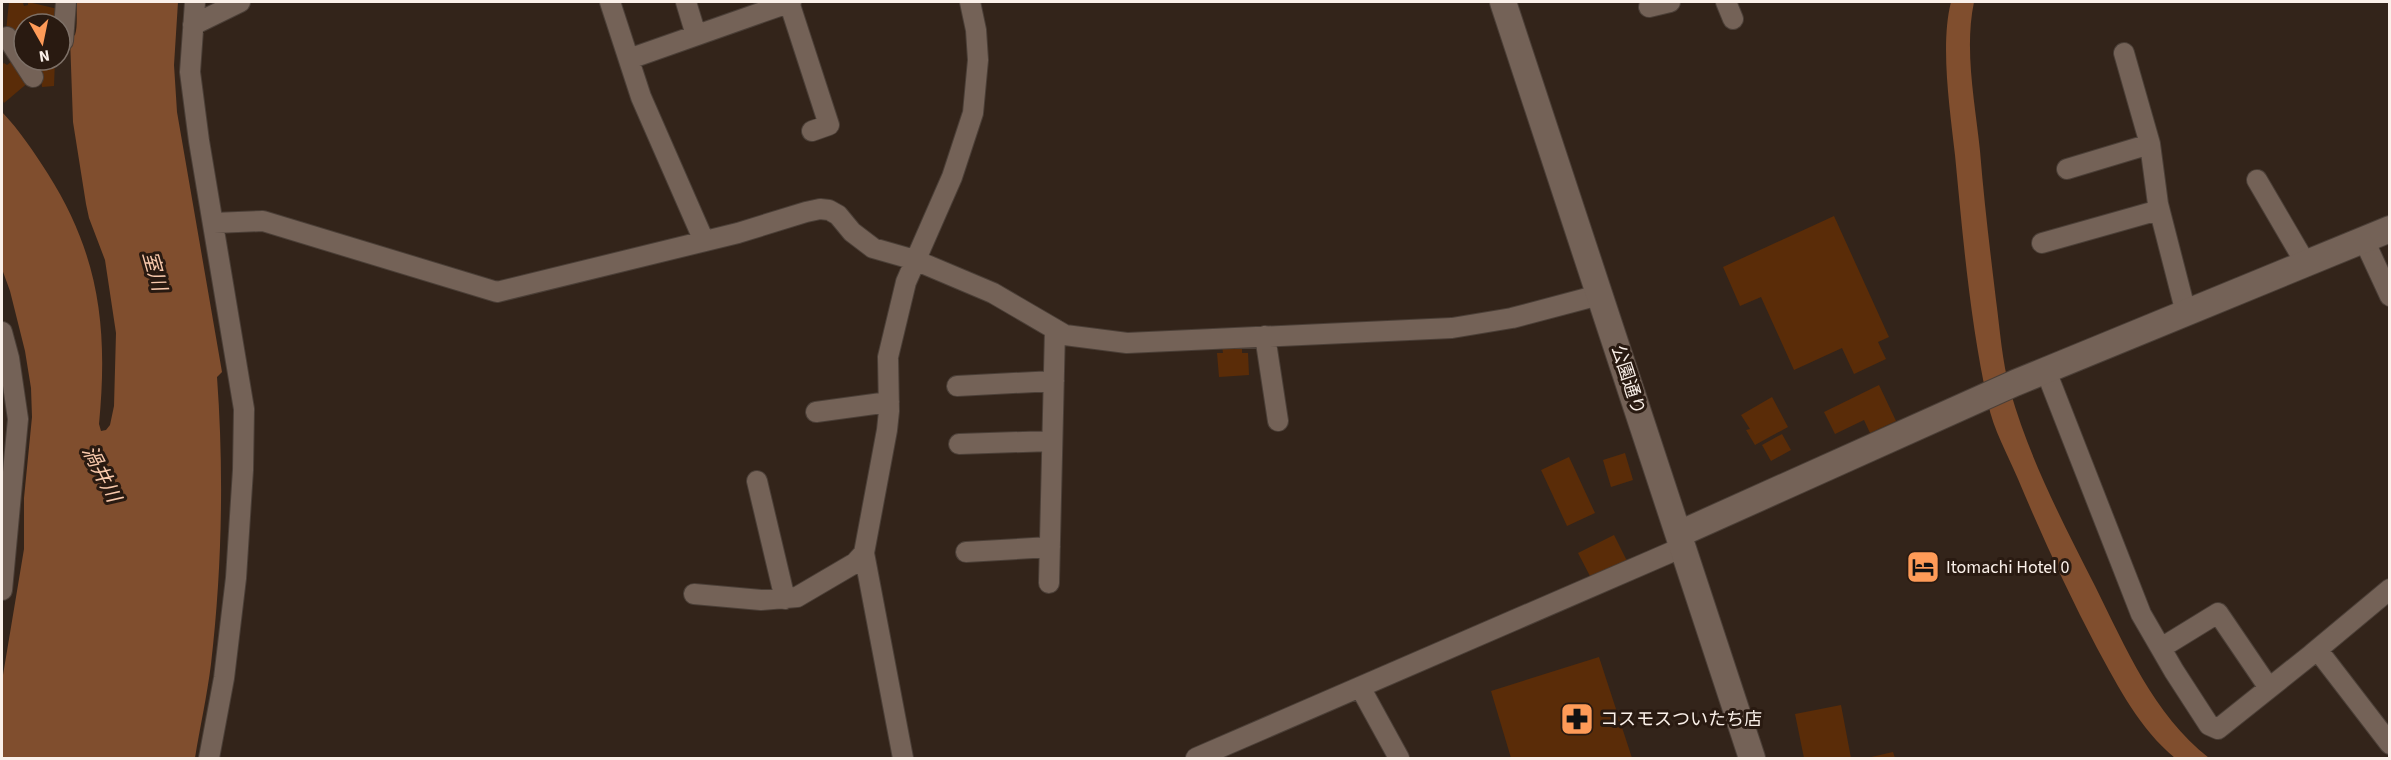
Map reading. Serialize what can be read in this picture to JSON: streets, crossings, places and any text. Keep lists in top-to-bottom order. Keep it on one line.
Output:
{"streets":{"street":["公園通り"]},"water":["室川","渦井川"],"places":{"hotel":["Itomachi Hotel 0"],"pharmacy":["コスモスついたち店"]},"north":"bottom"}
